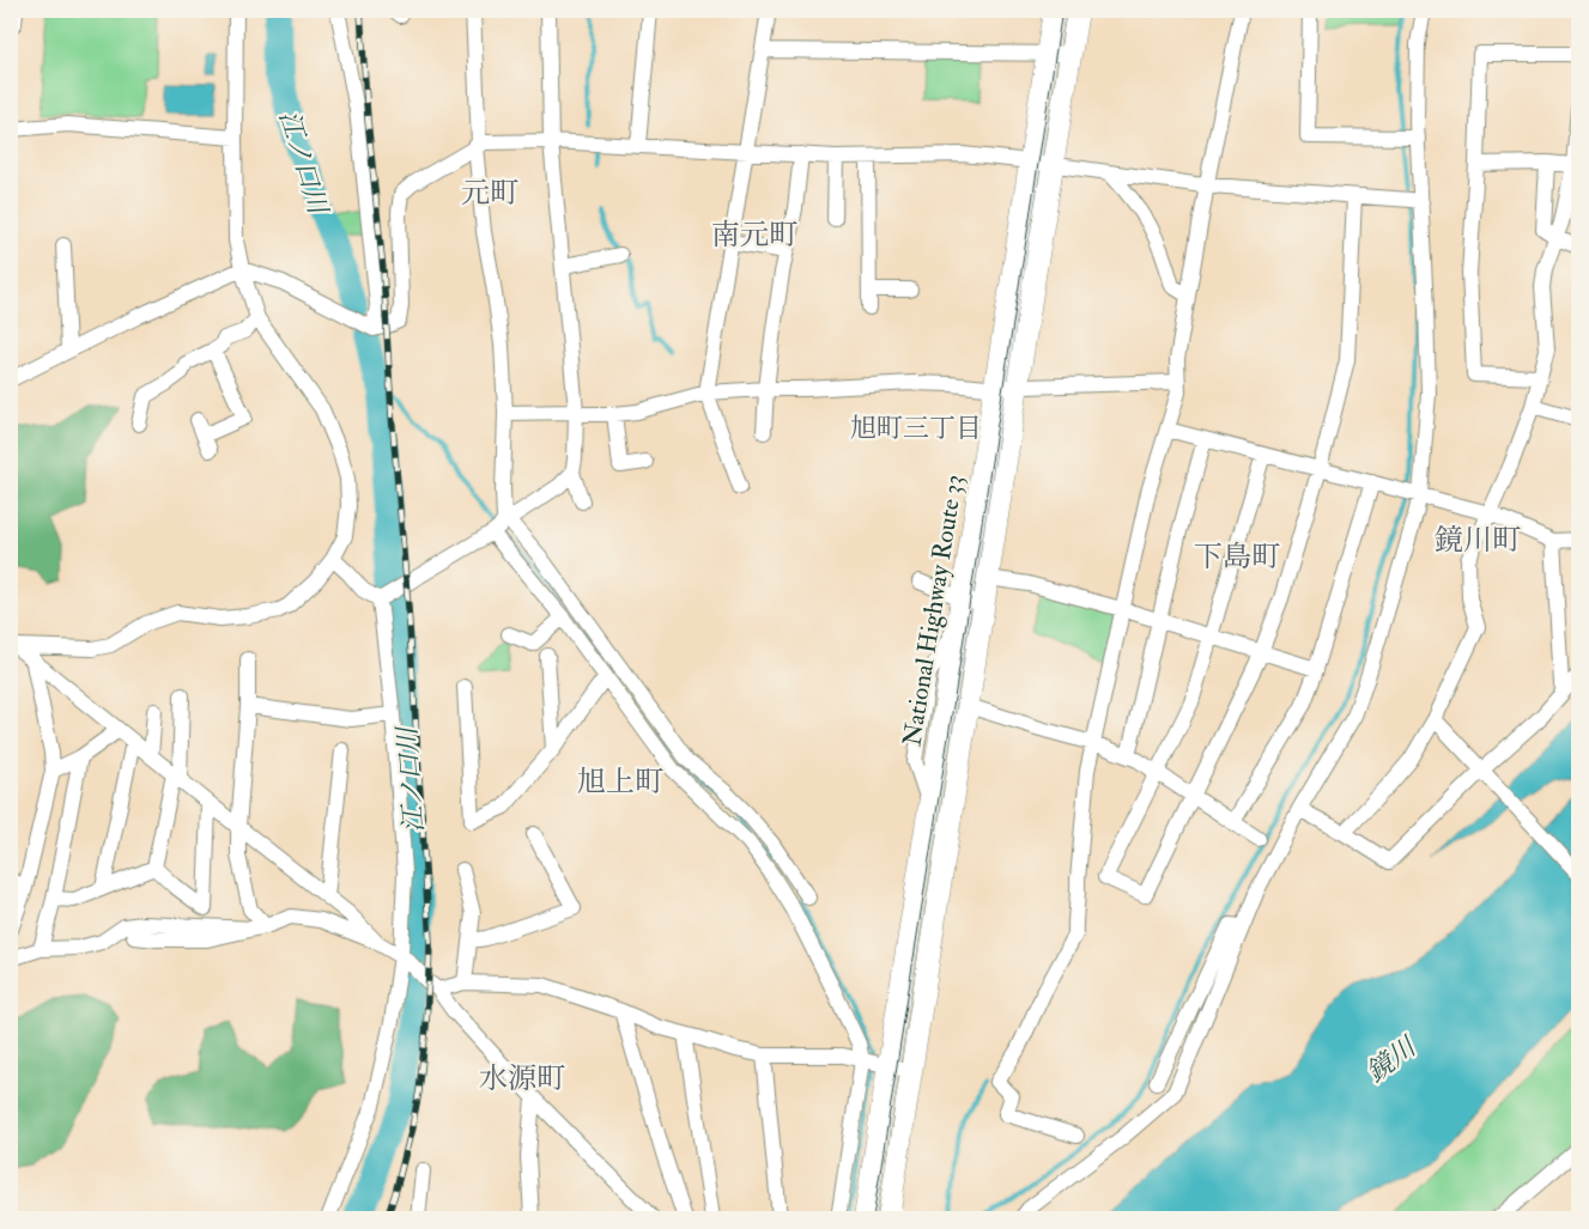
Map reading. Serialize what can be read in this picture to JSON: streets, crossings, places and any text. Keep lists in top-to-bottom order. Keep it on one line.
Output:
{"streets":{"highway":["National Highway Route 33"]},"districts":["元町","南元町","旭町三丁目","鏡川町","下島町","旭上町","水源町"],"water":["江ノ口川","鏡川"]}
